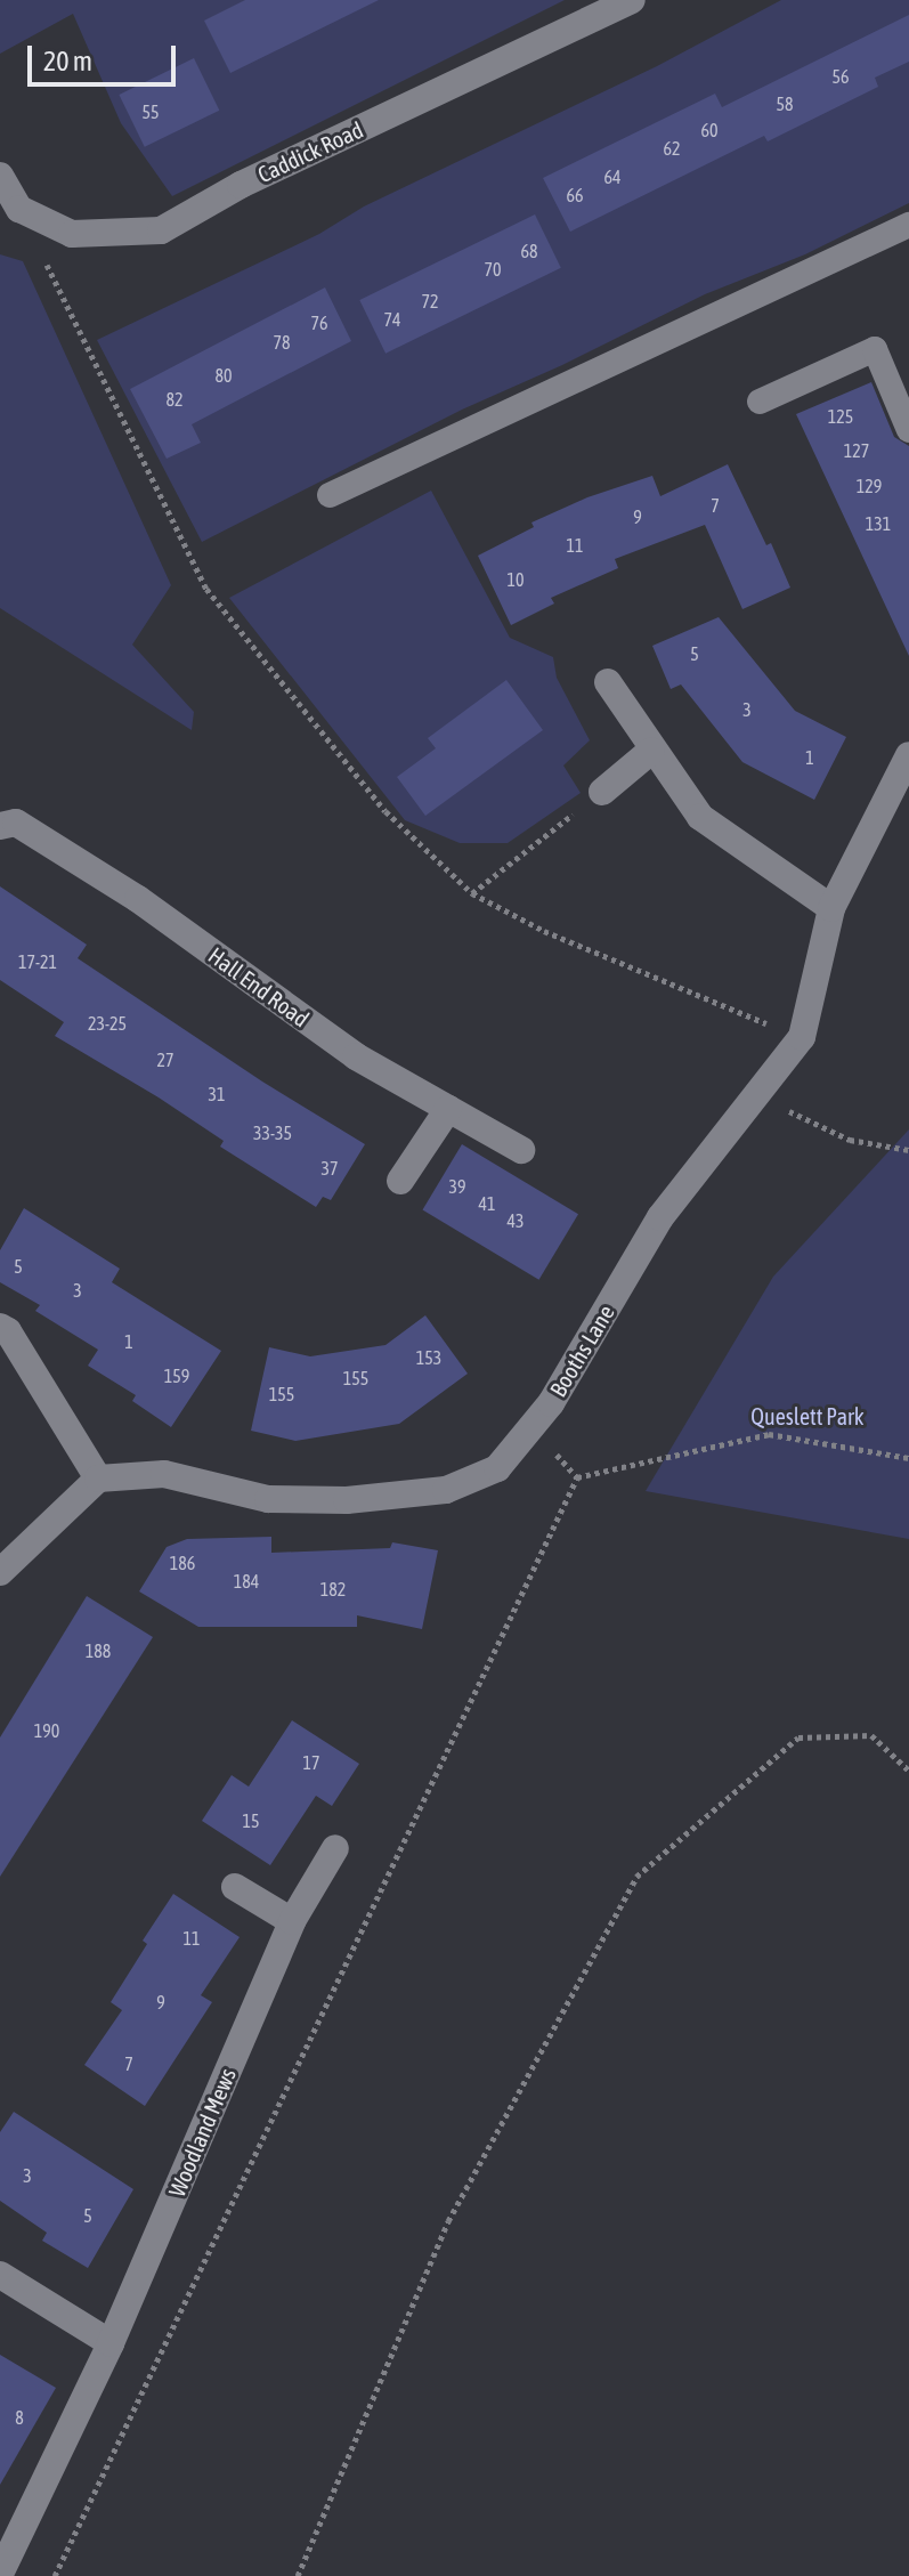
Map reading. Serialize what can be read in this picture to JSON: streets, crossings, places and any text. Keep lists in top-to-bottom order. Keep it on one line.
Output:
{"streets":{"street":["Caddick Road","Hall End Road","Booths Lane","Woodland Mews"]},"parks":["Queslett Park"],"house_numbers":["56","58","55","60","62","64","66","68","70","72","74","76","78","80","82","125","127","129","7","9","131","11","10","5","3","1","17-21","23-25","27","31","33-35","37","39","41","43","5","3","1","153","159","155","155","186","184","182","188","190","17","15","11","9","7","3","5","8"],"scale_bar":"20 m"}
